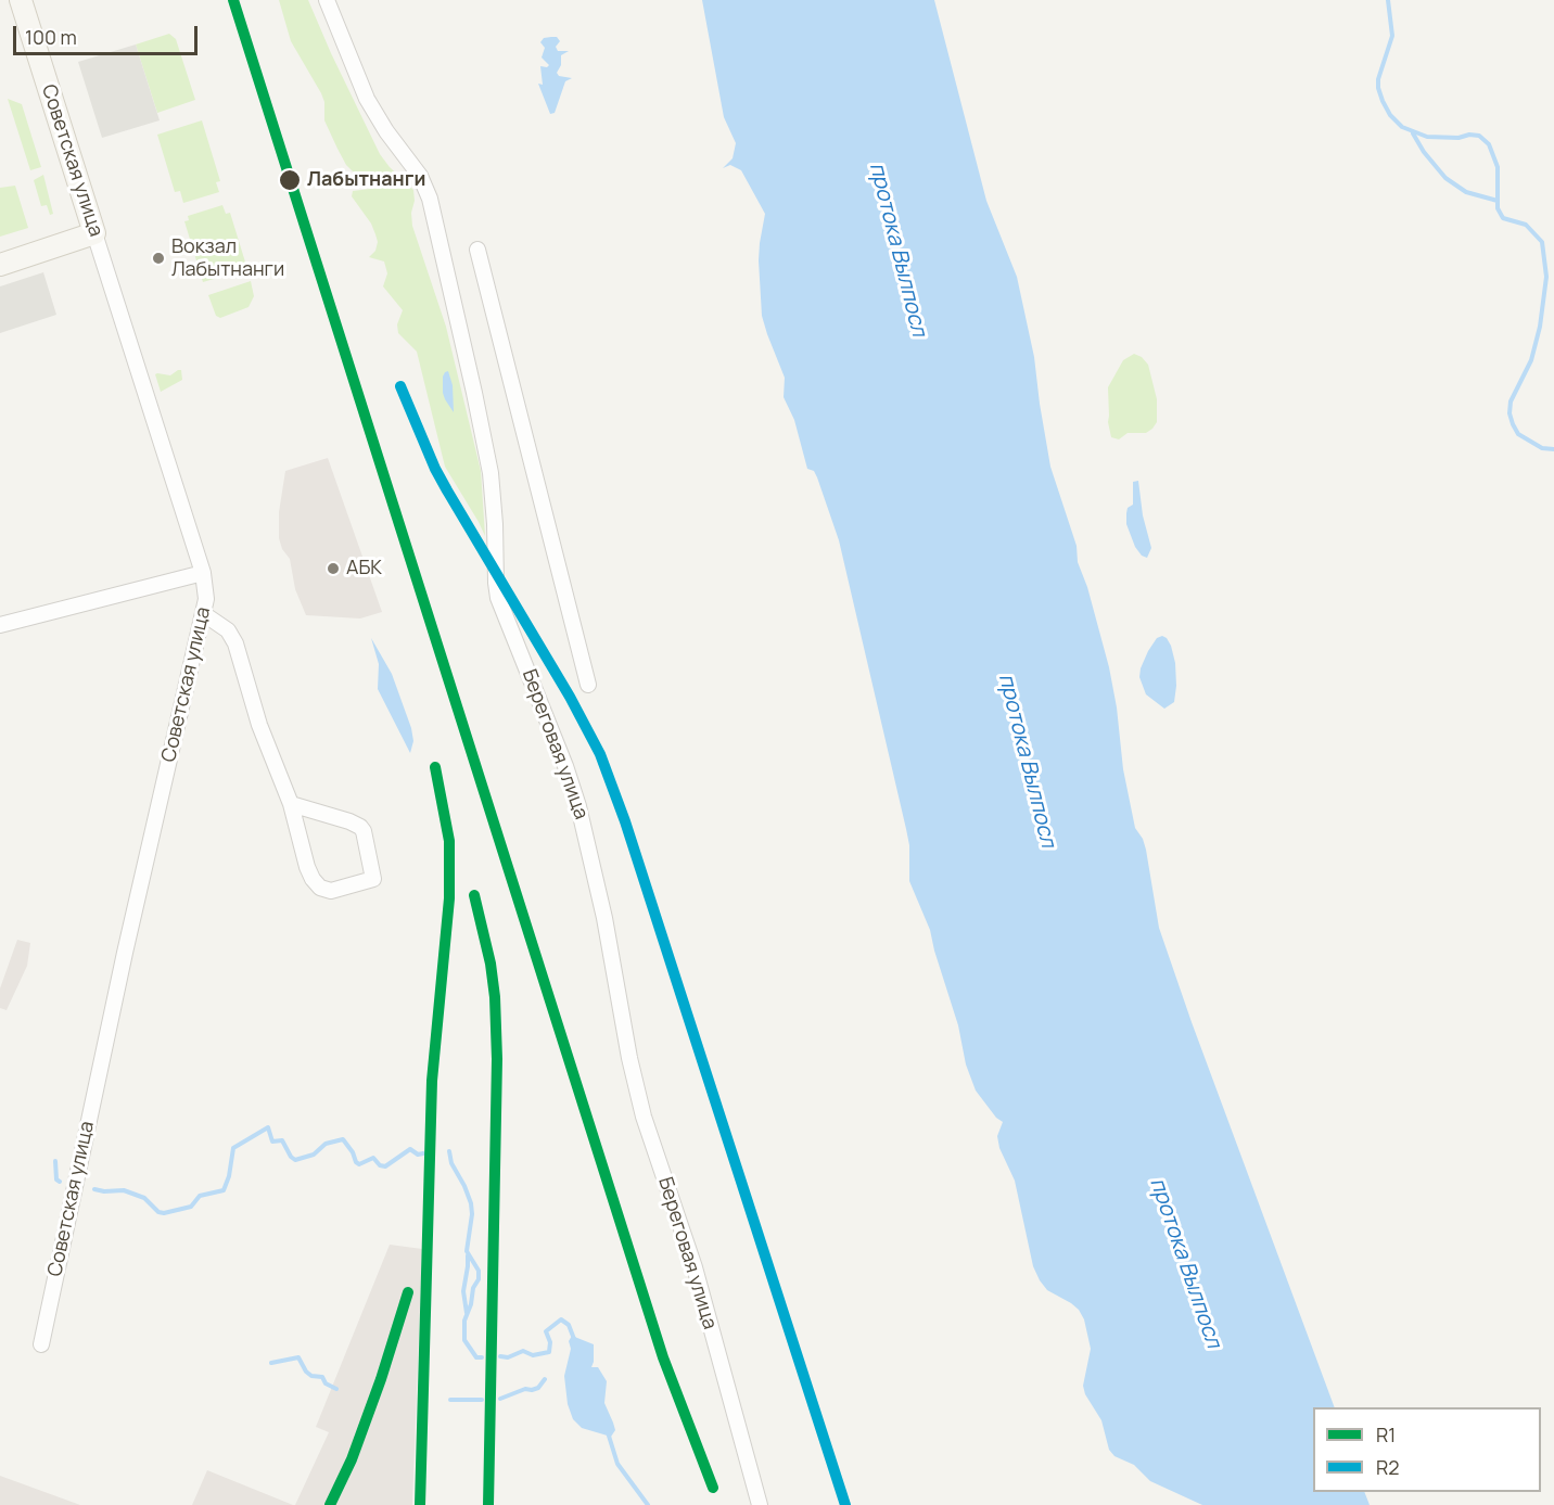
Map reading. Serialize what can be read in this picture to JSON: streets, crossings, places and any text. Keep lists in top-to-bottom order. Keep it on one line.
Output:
{"streets":{"main road":["Советская улица"],"street":["Береговая улица"]},"water":["протока Вылпосл"],"places":["Лабытнанги","Вокзал Лабытнанги","АБК"],"lines":["transit line R1","transit line R2"],"legend":["R1","R2"],"scale_bar":"100 m"}
